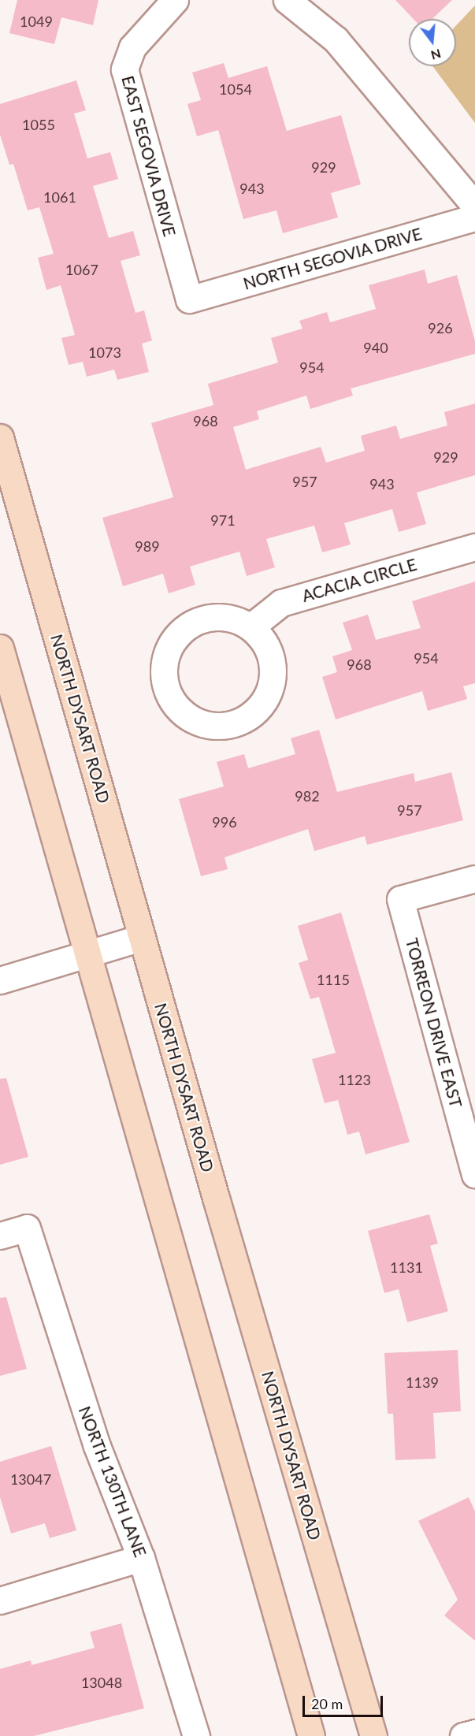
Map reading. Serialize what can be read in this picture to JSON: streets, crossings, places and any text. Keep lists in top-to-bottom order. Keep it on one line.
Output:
{"streets":{"main road":["NORTH DYSART ROAD"],"street":["EAST SEGOVIA DRIVE","NORTH SEGOVIA DRIVE","ACACIA CIRCLE","TORREON DRIVE EAST","NORTH 130TH LANE"]},"crossings":[["EAST SEGOVIA DRIVE","NORTH SEGOVIA DRIVE"]],"house_numbers":["1049","1054","1055","929","943","1061","1067","926","940","1073","954","968","929","957","943","971","989","954","968","982","957","996","1115","1123","1131","1139","13047","13048"],"scale_bar":"20 m","north":"bottom"}
